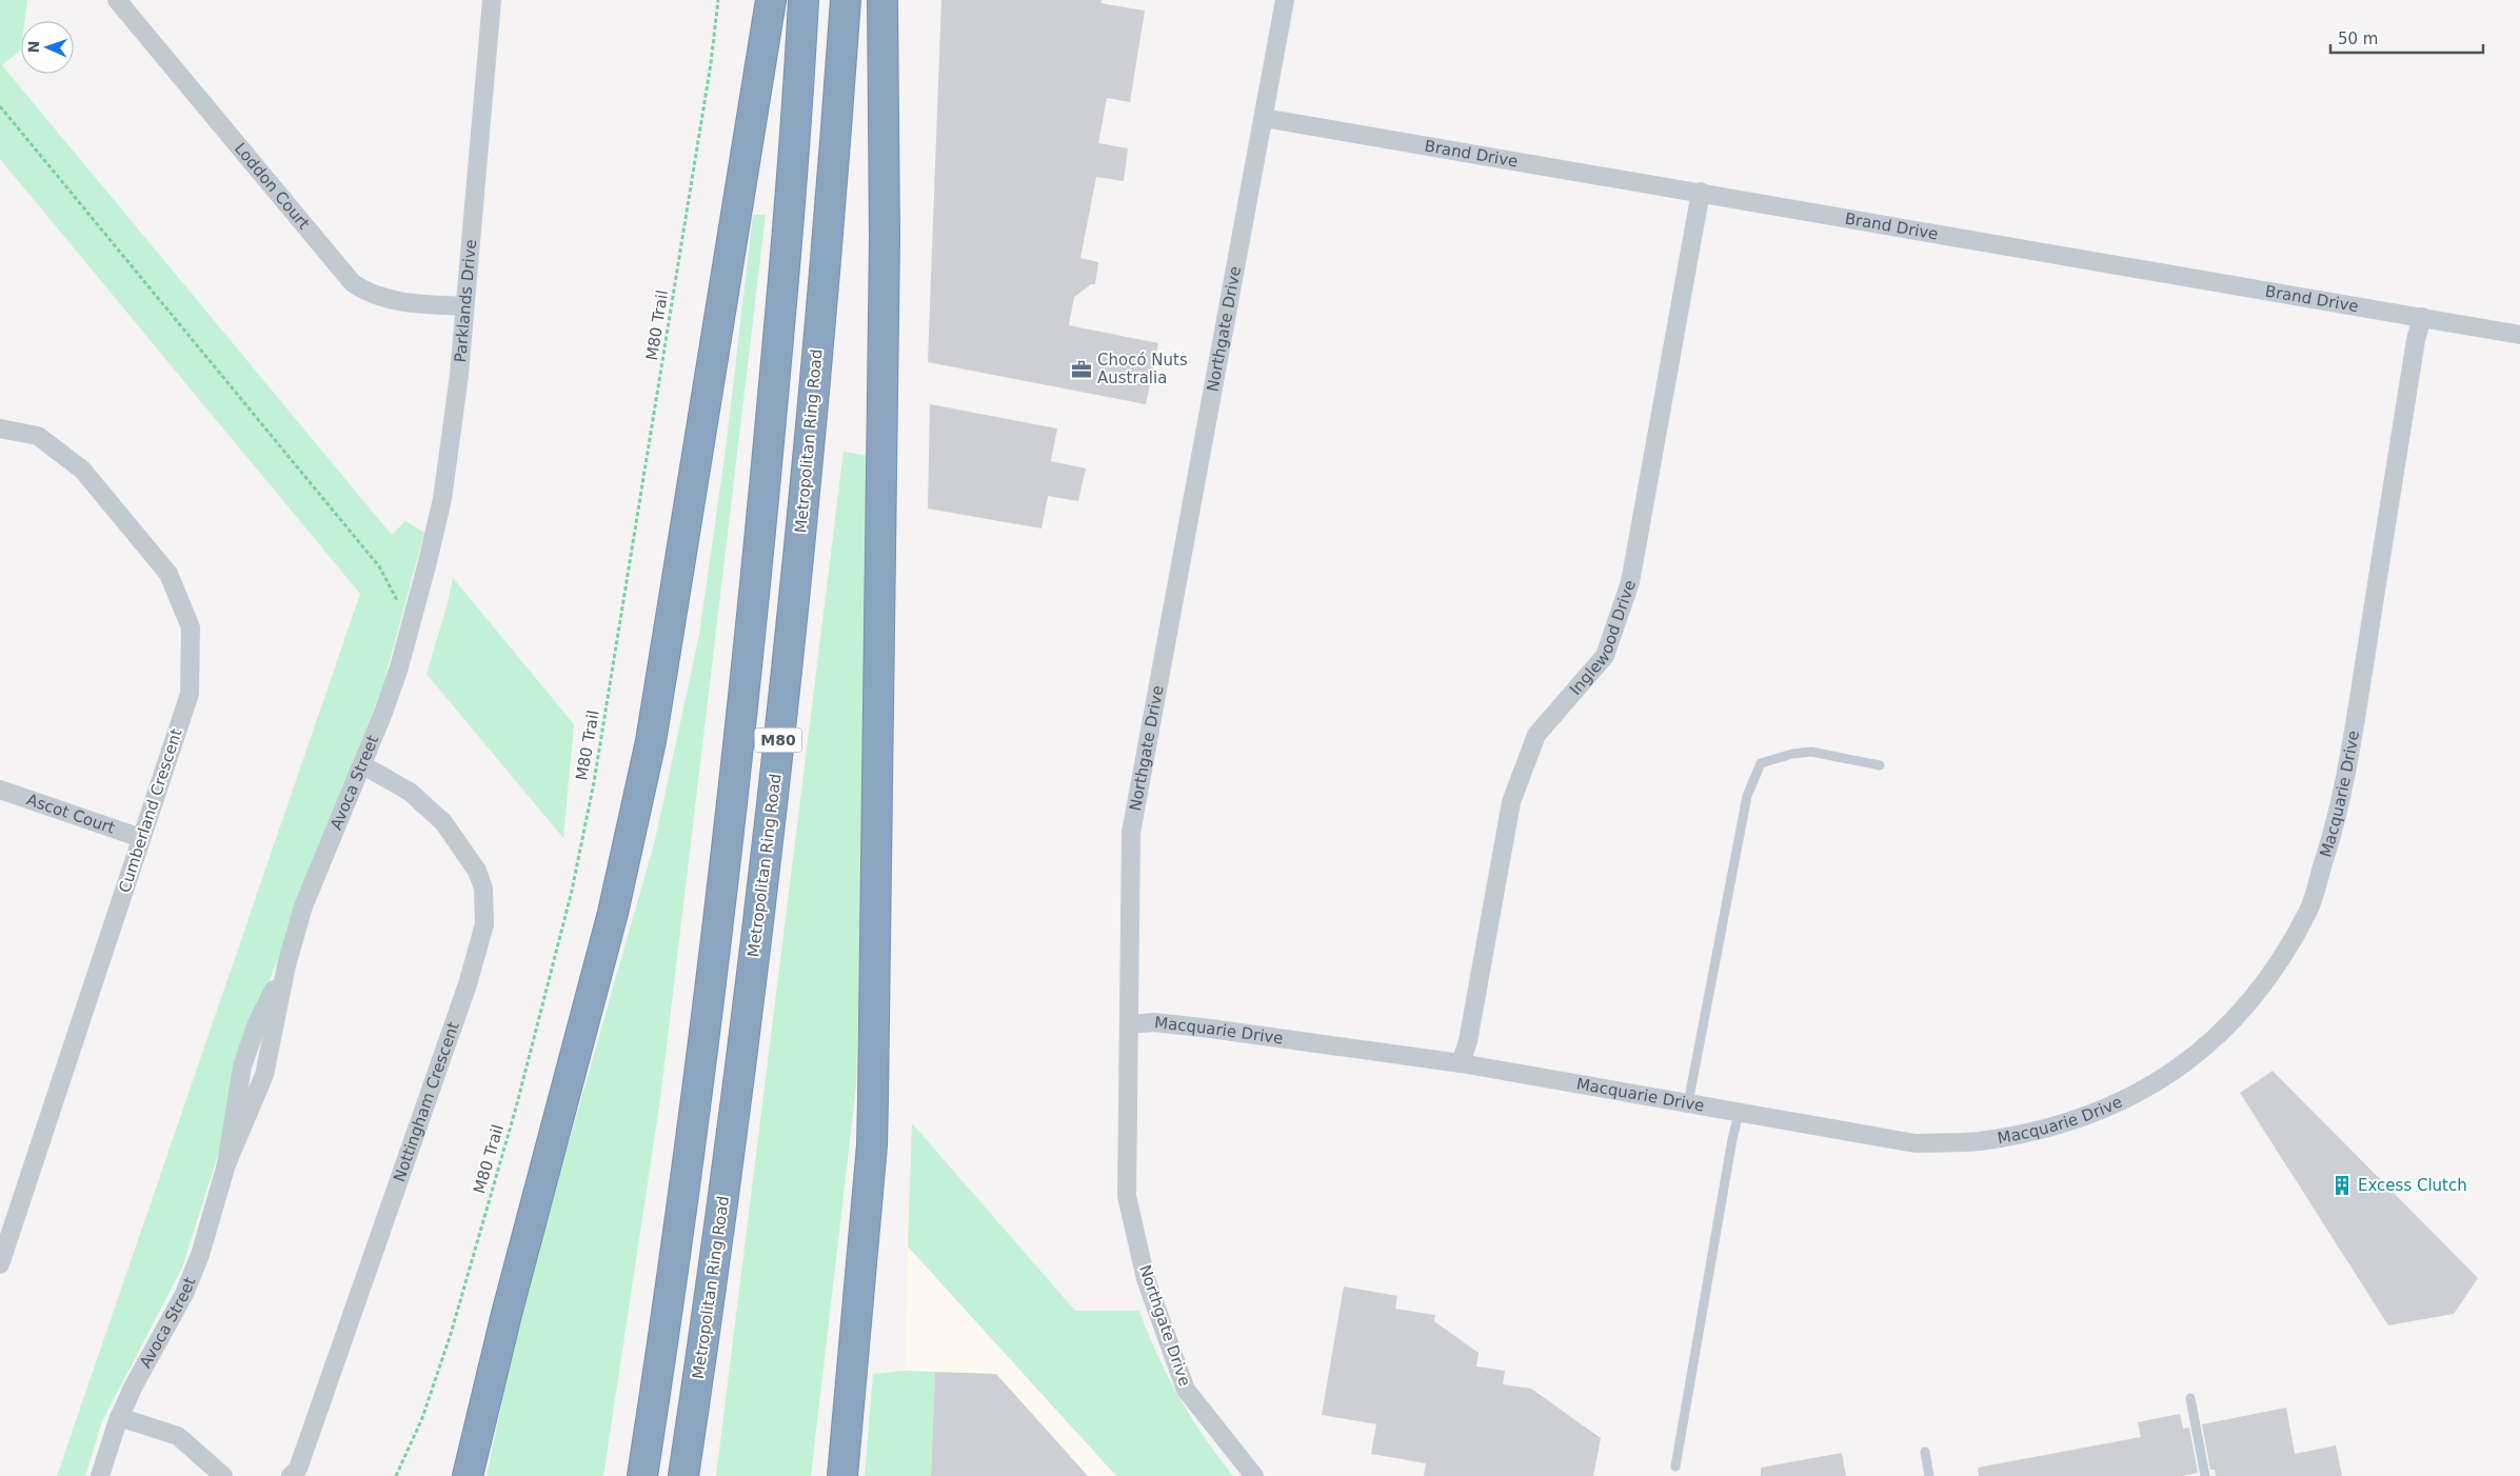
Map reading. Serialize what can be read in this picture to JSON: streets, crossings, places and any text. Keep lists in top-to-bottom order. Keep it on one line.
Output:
{"streets":{"highway":["Metropolitan Ring Road","M80"],"street":["Brand Drive","Loddon Court","Parklands Drive","Northgate Drive","Inglewood Drive","Avoca Street","Macquarie Drive","Cumberland Crescent","Ascot Court","Nottingham Crescent"],"path":["M80 Trail"]},"crossings":[["Brand Drive","Northgate Drive"],["Brand Drive","Inglewood Drive"],["Brand Drive","Macquarie Drive"],["Loddon Court","Parklands Drive"],["Parklands Drive","Avoca Street"],["Northgate Drive","Macquarie Drive"],["Inglewood Drive","Macquarie Drive"],["Avoca Street","Nottingham Crescent"],["Cumberland Crescent","Ascot Court"]],"places":{"office":["Chocó Nuts Australia"],"building":["Excess Clutch"]},"scale_bar":"50 m","north":"left"}
